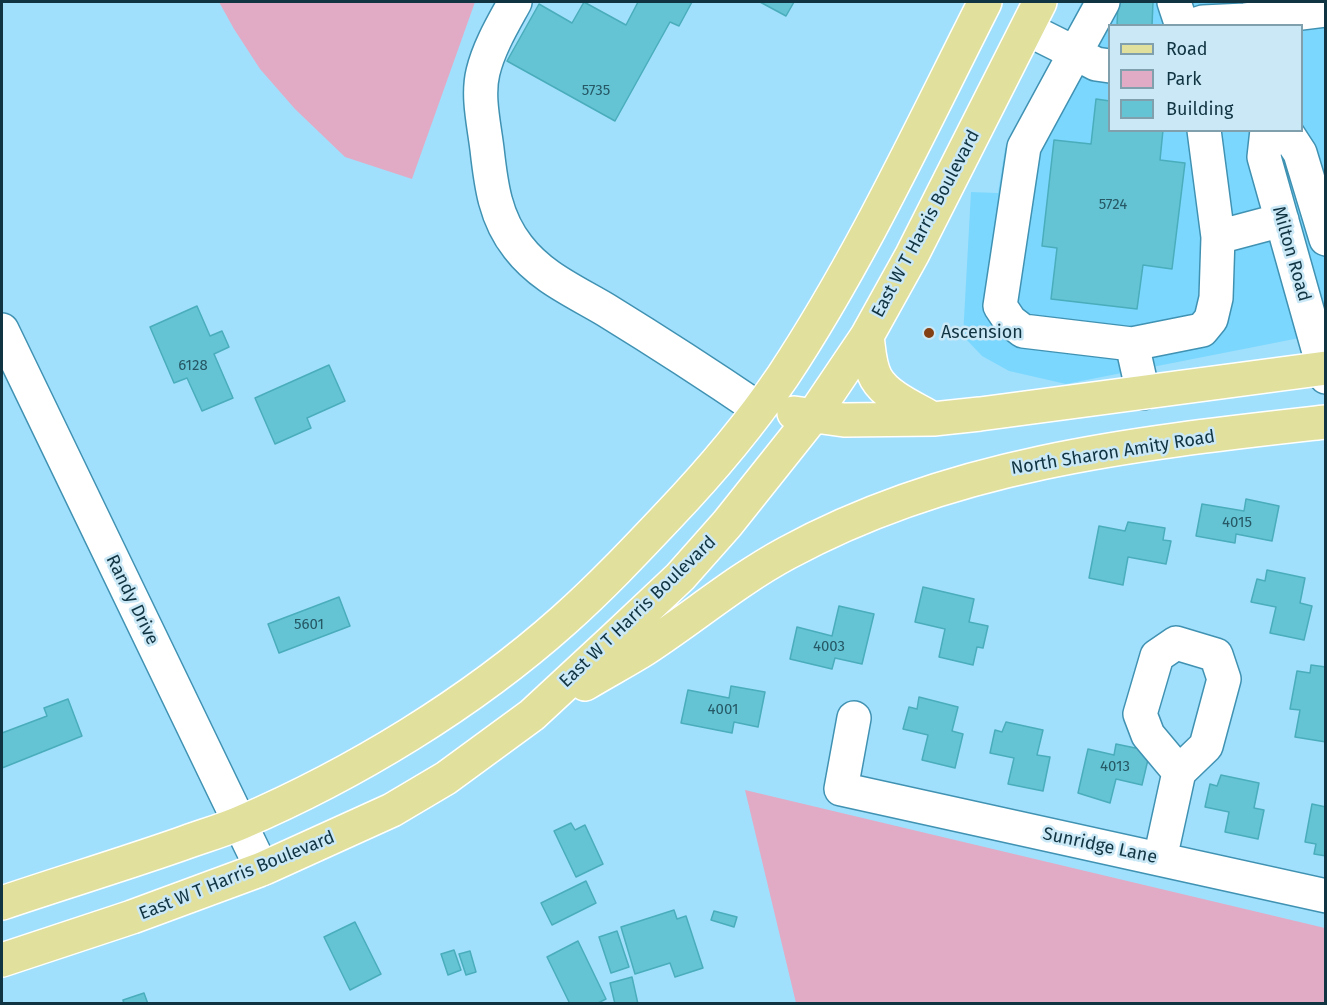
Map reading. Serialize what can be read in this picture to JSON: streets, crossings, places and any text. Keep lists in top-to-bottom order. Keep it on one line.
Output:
{"streets":{"main road":["East W T Harris Boulevard","North Sharon Amity Road"],"street":["Milton Road","Randy Drive","Sunridge Lane"]},"crossings":[["East W T Harris Boulevard","North Sharon Amity Road"],["East W T Harris Boulevard","Randy Drive"]],"places":["Ascension"],"house_numbers":["5735","5724","6128","4015","5601","4003","4001","4013"],"legend":["Road","Park","Building"]}
